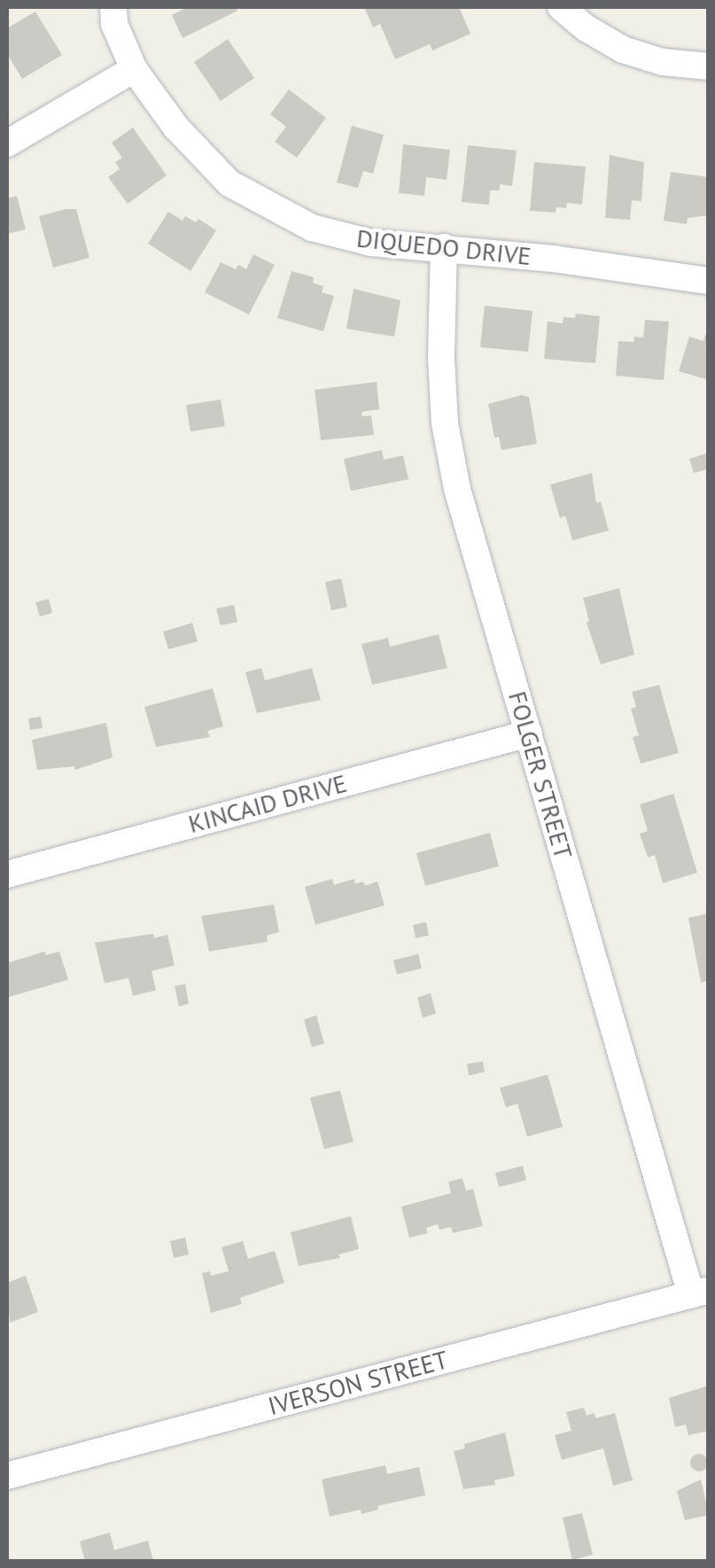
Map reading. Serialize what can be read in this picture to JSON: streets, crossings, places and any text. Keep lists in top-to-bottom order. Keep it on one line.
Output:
{"streets":{"street":["DIQUEDO DRIVE","FOLGER STREET","KINCAID DRIVE","IVERSON STREET"]},"crossings":[["DIQUEDO DRIVE","FOLGER STREET"],["FOLGER STREET","KINCAID DRIVE"],["FOLGER STREET","IVERSON STREET"]]}
